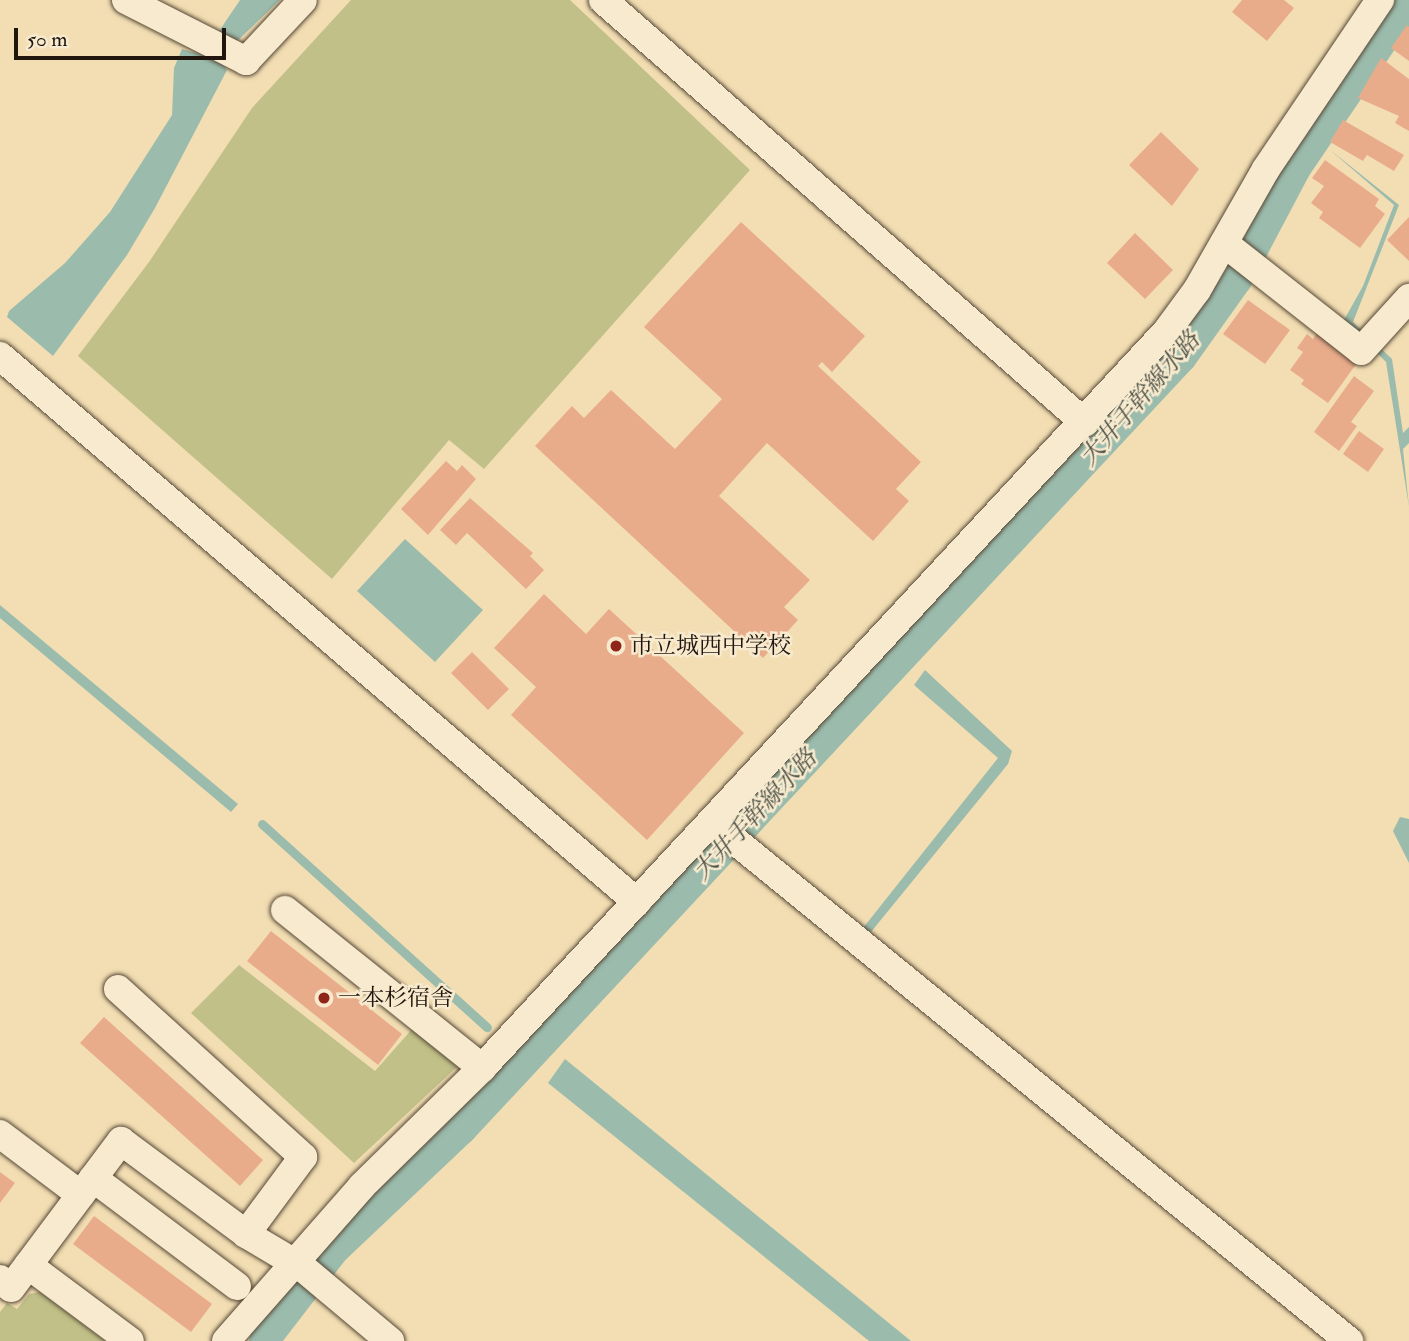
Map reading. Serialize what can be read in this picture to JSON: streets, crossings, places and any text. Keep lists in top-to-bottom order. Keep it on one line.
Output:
{"water":["大井手幹線水路"],"places":["市立城西中学校","一本杉宿舎"],"scale_bar":"50 m"}
